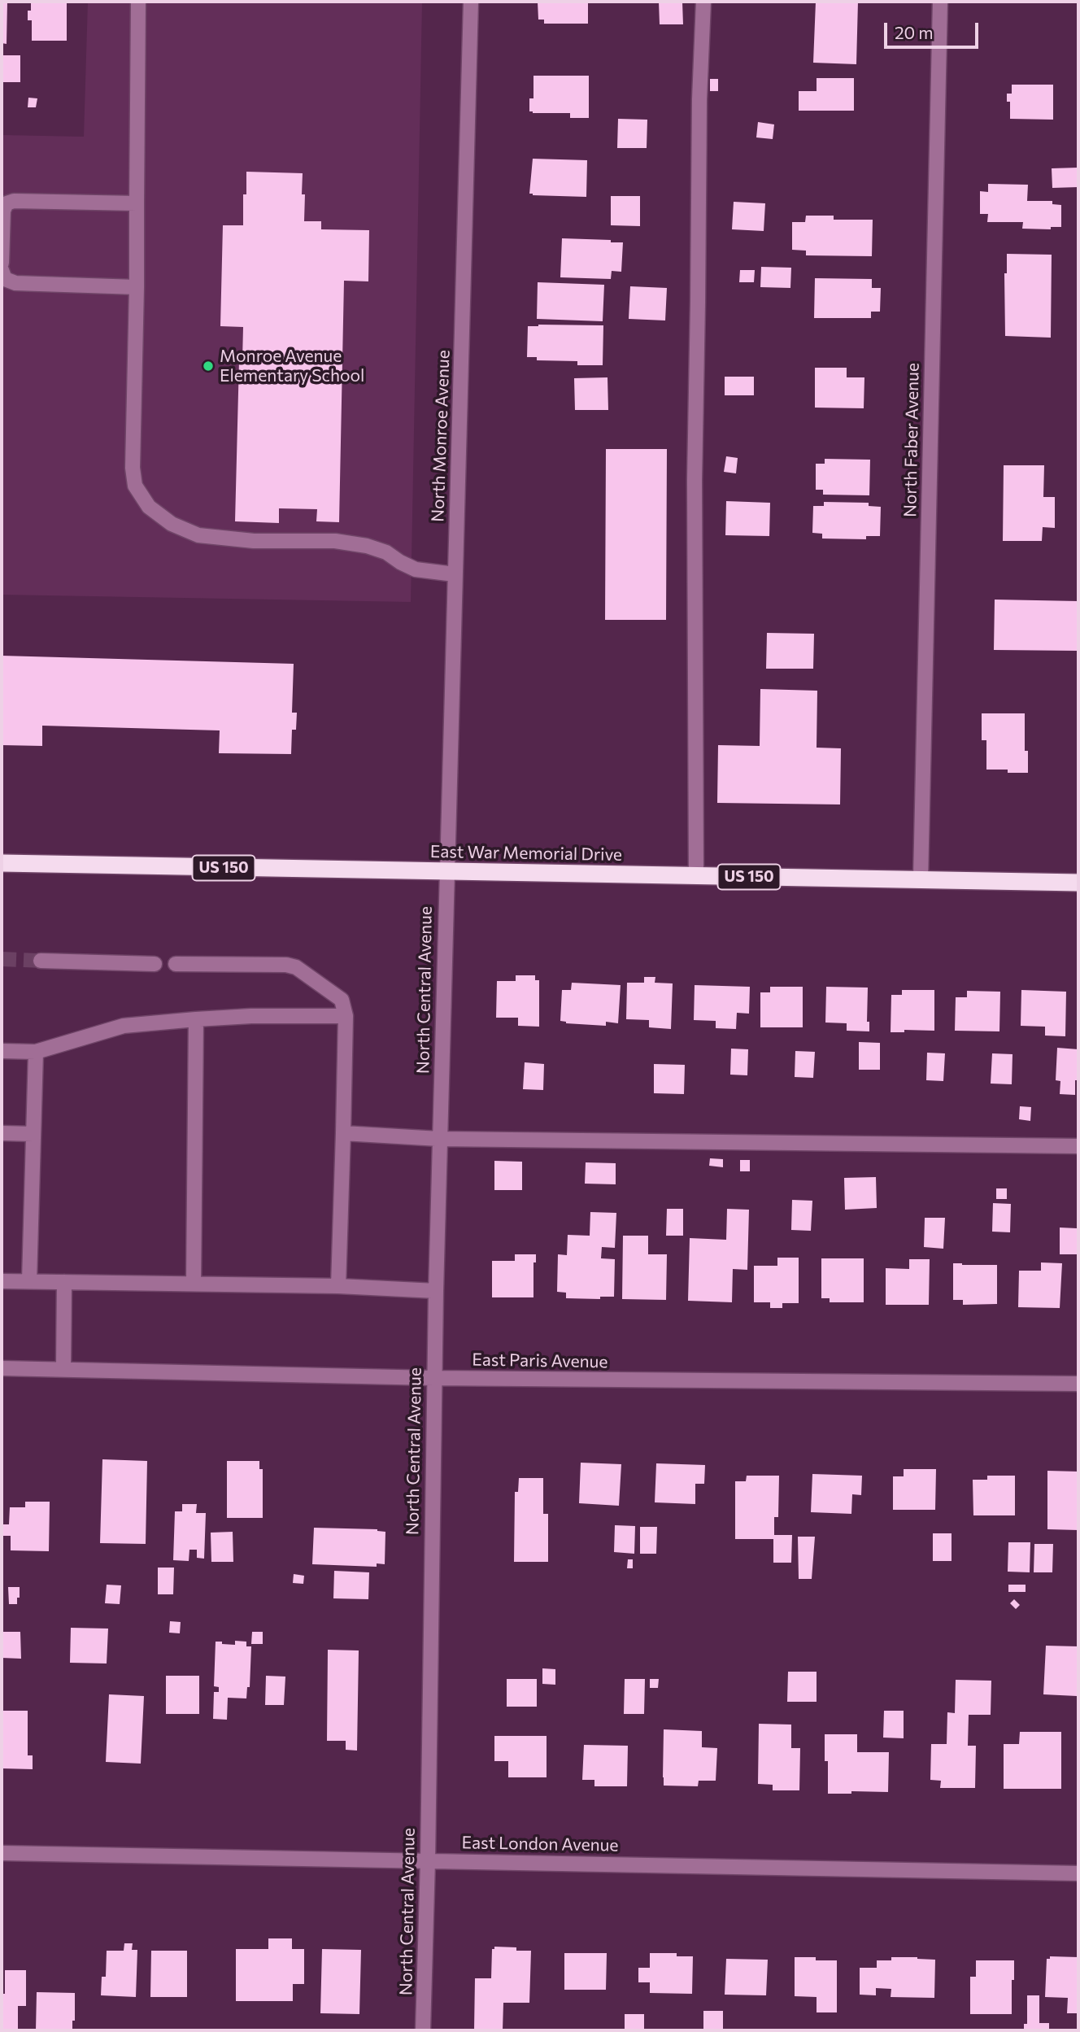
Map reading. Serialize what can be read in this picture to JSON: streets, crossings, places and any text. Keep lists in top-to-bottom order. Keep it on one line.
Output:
{"streets":{"highway":["East War Memorial Drive","US 150"],"street":["North Monroe Avenue","North Faber Avenue","North Central Avenue","East Paris Avenue","East London Avenue"]},"crossings":[["North Monroe Avenue","East War Memorial Drive"],["North Monroe Avenue","North Central Avenue"],["North Faber Avenue","East War Memorial Drive"],["East War Memorial Drive","North Central Avenue"],["North Central Avenue","East Paris Avenue"],["North Central Avenue","East London Avenue"]],"places":["Monroe Avenue Elementary School"],"scale_bar":"20 m"}
